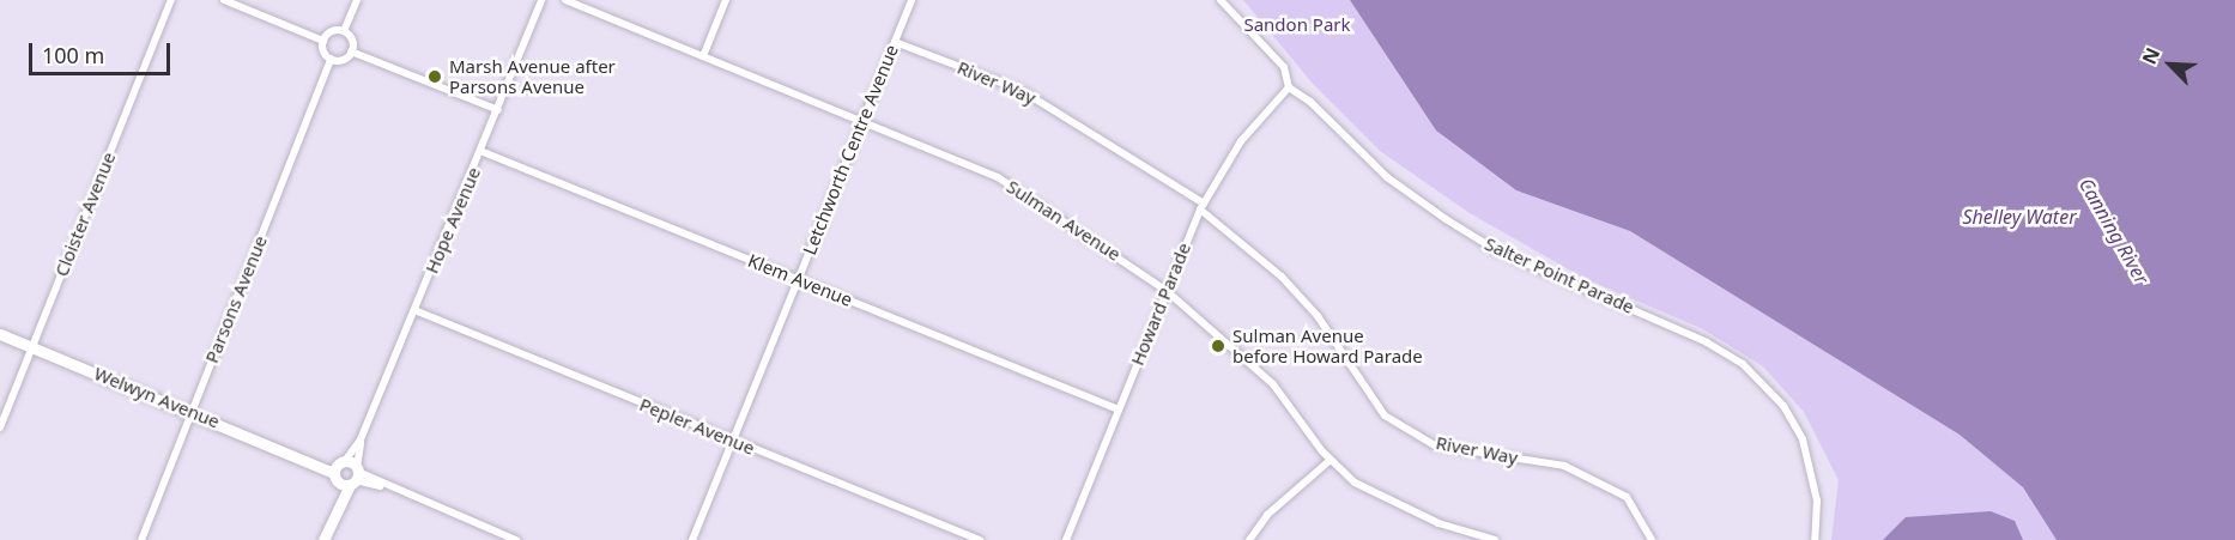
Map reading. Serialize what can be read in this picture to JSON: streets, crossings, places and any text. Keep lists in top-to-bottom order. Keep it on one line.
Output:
{"streets":{"street":["River Way","Letchworth Centre Avenue","Cloister Avenue","Hope Avenue","Sulman Avenue","Salter Point Parade","Klem Avenue","Parsons Avenue","Howard Parade","Welwyn Avenue","Pepler Avenue"]},"crossings":[["River Way","Letchworth Centre Avenue"],["River Way","Howard Parade"],["Letchworth Centre Avenue","Sulman Avenue"],["Letchworth Centre Avenue","Klem Avenue"],["Letchworth Centre Avenue","Pepler Avenue"],["Cloister Avenue","Welwyn Avenue"],["Hope Avenue","Klem Avenue"],["Hope Avenue","Welwyn Avenue"],["Hope Avenue","Pepler Avenue"],["Sulman Avenue","Howard Parade"],["Salter Point Parade","Howard Parade"],["Klem Avenue","Howard Parade"],["Parsons Avenue","Welwyn Avenue"]],"water":["Shelley Water","Canning River"],"parks":["Sandon Park"],"places":["Marsh Avenue after Parsons Avenue","Sulman Avenue before Howard Parade"],"scale_bar":"100 m","north":"top left"}
